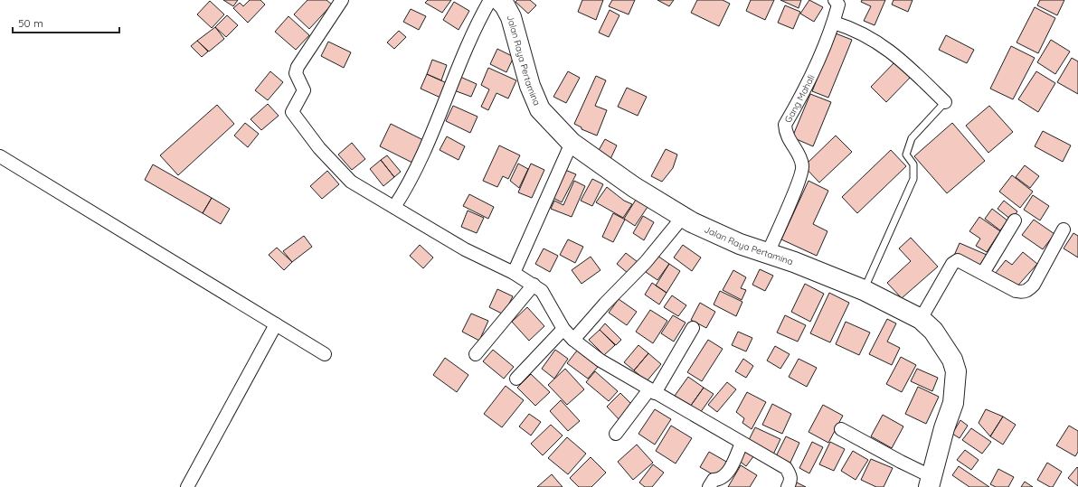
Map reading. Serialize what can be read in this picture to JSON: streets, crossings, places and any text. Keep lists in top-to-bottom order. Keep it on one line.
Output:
{"streets":{"main road":["Jalan Raya Pertamina"],"street":["Gang Mahali"]},"crossings":[["Jalan Raya Pertamina","Gang Mahali"]],"scale_bar":"50 m"}
